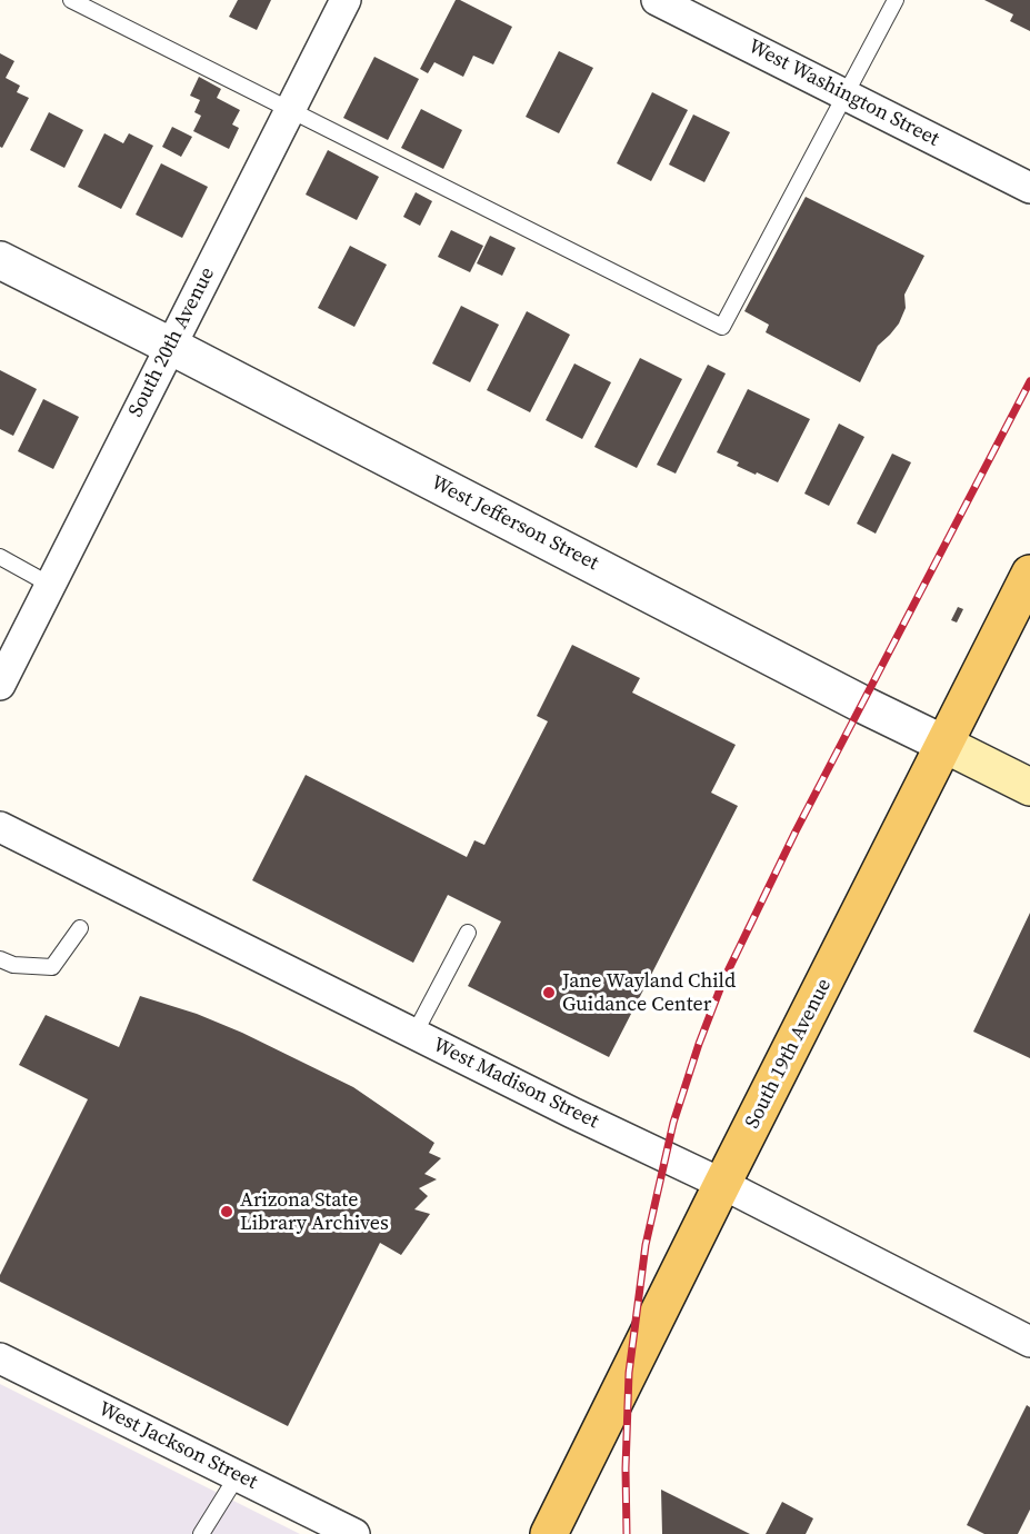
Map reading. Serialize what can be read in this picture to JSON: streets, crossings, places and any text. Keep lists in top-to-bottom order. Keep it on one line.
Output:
{"streets":{"main road":["West Jefferson Street","South 19th Avenue"],"street":["West Washington Street","South 20th Avenue","West Madison Street","West Jackson Street"]},"crossings":[["South 20th Avenue","West Jefferson Street"],["West Jefferson Street","South 19th Avenue"],["South 19th Avenue","West Madison Street"]],"places":["Jane Wayland Child Guidance Center","Arizona State Library Archives"]}
